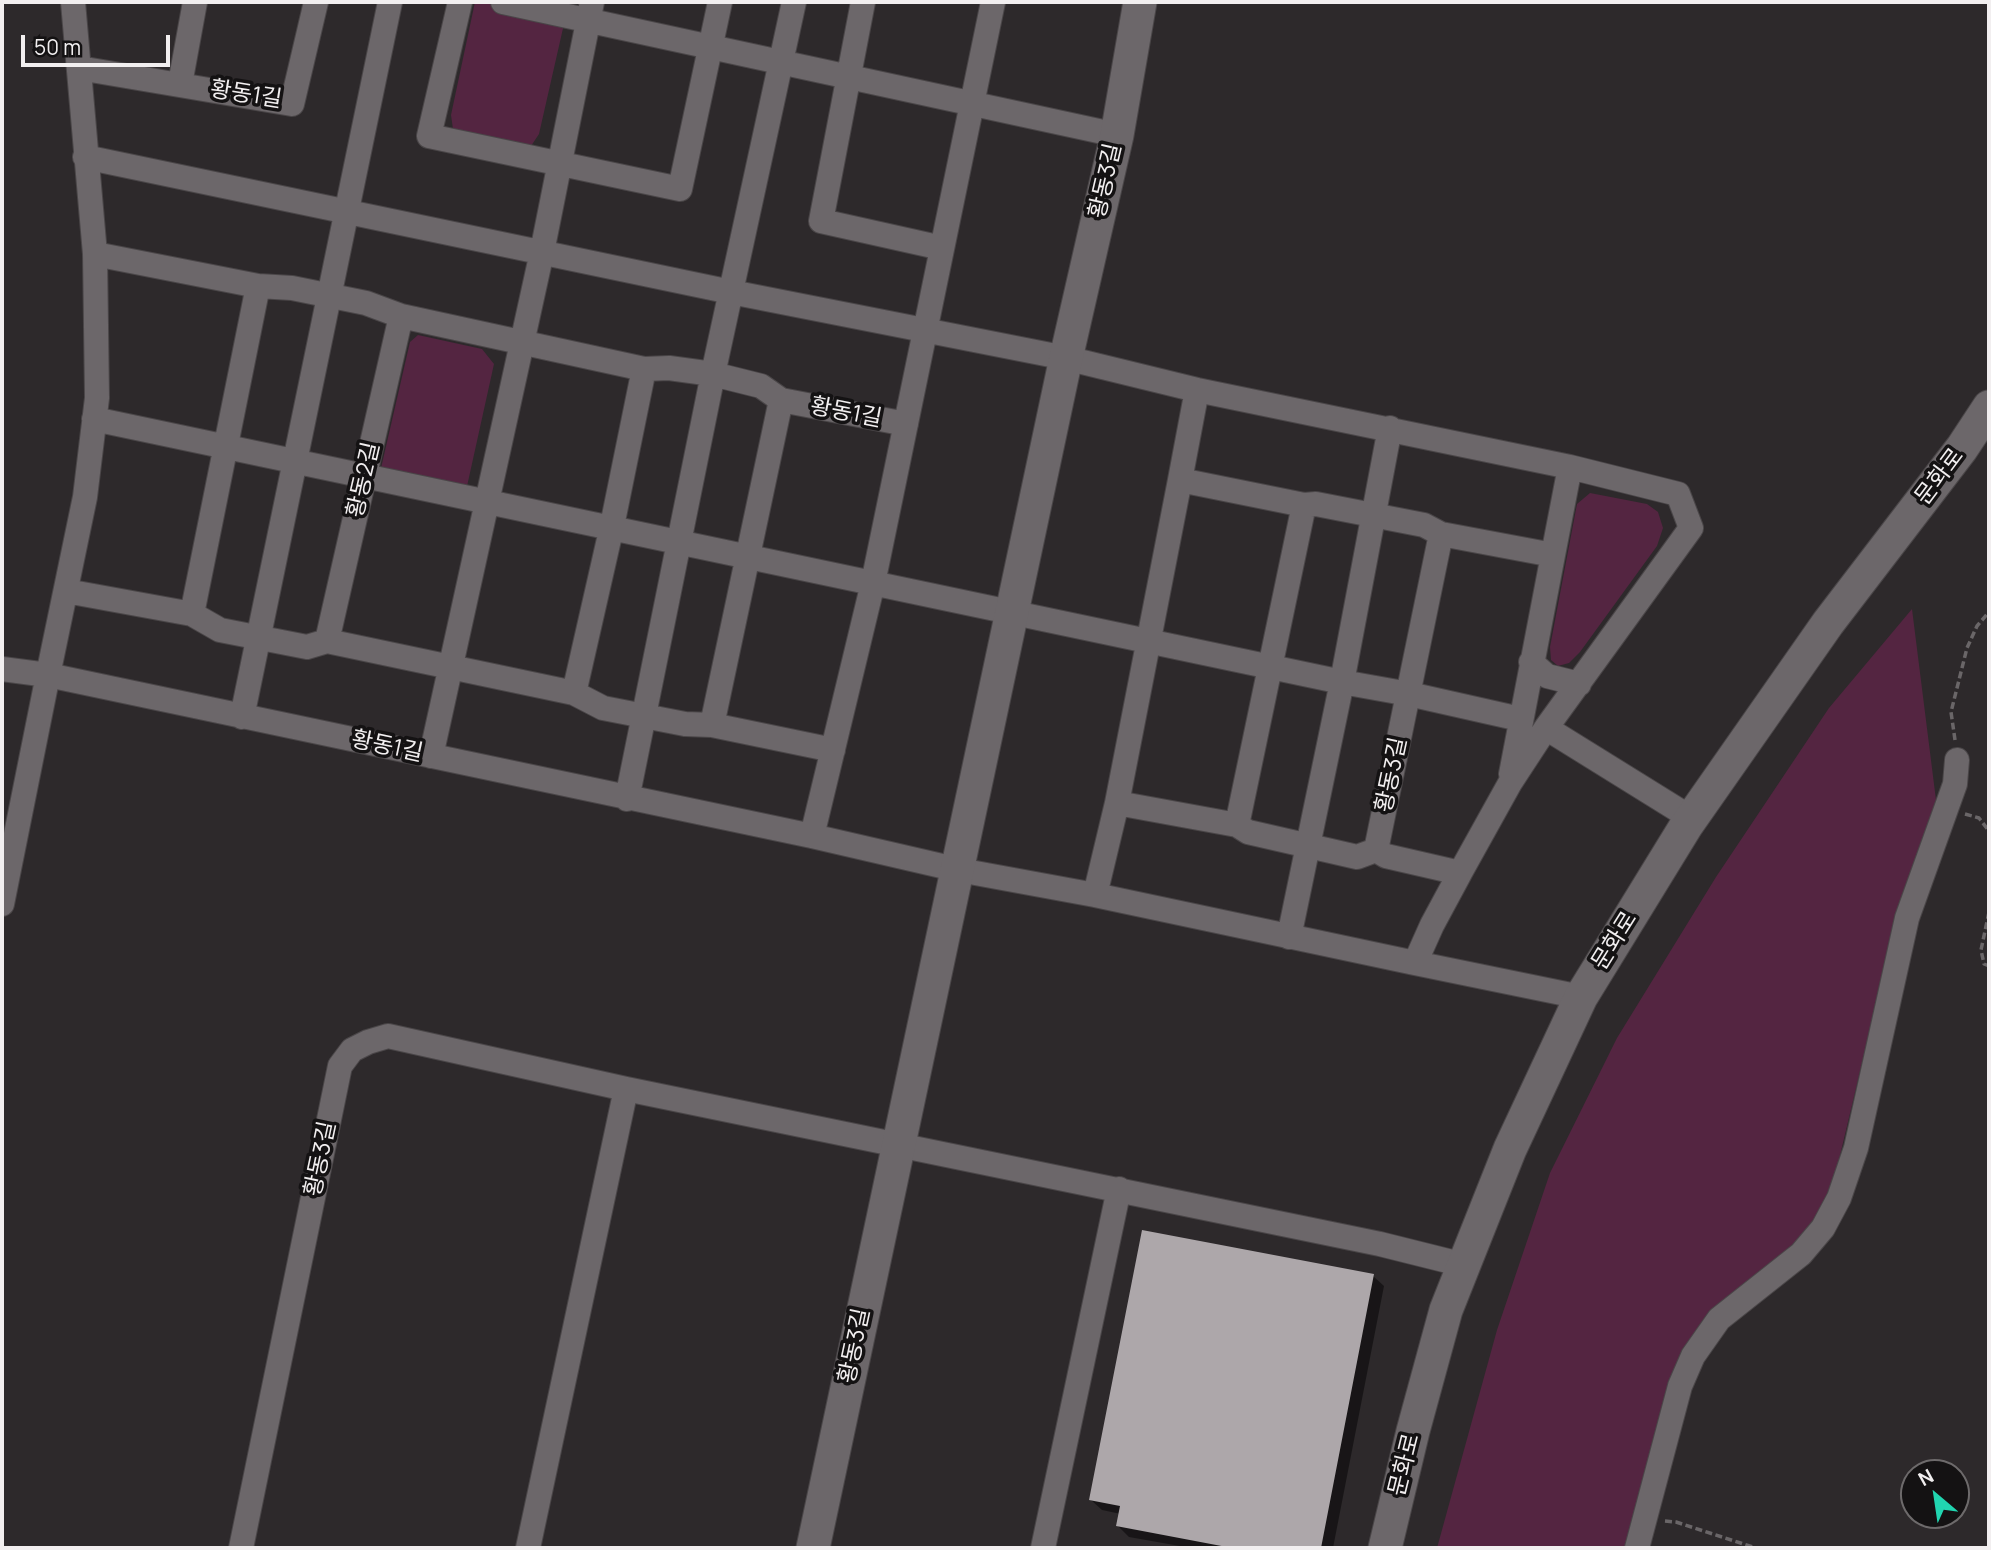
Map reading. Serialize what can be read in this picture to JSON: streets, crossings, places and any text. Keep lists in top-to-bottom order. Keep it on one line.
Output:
{"streets":{"street":["황동1길","황동3길","문화로","황동2길"]},"crossings":[["황동1길","황동3길"],["황동3길","문화로"]],"scale_bar":"50 m","north":"top left"}
